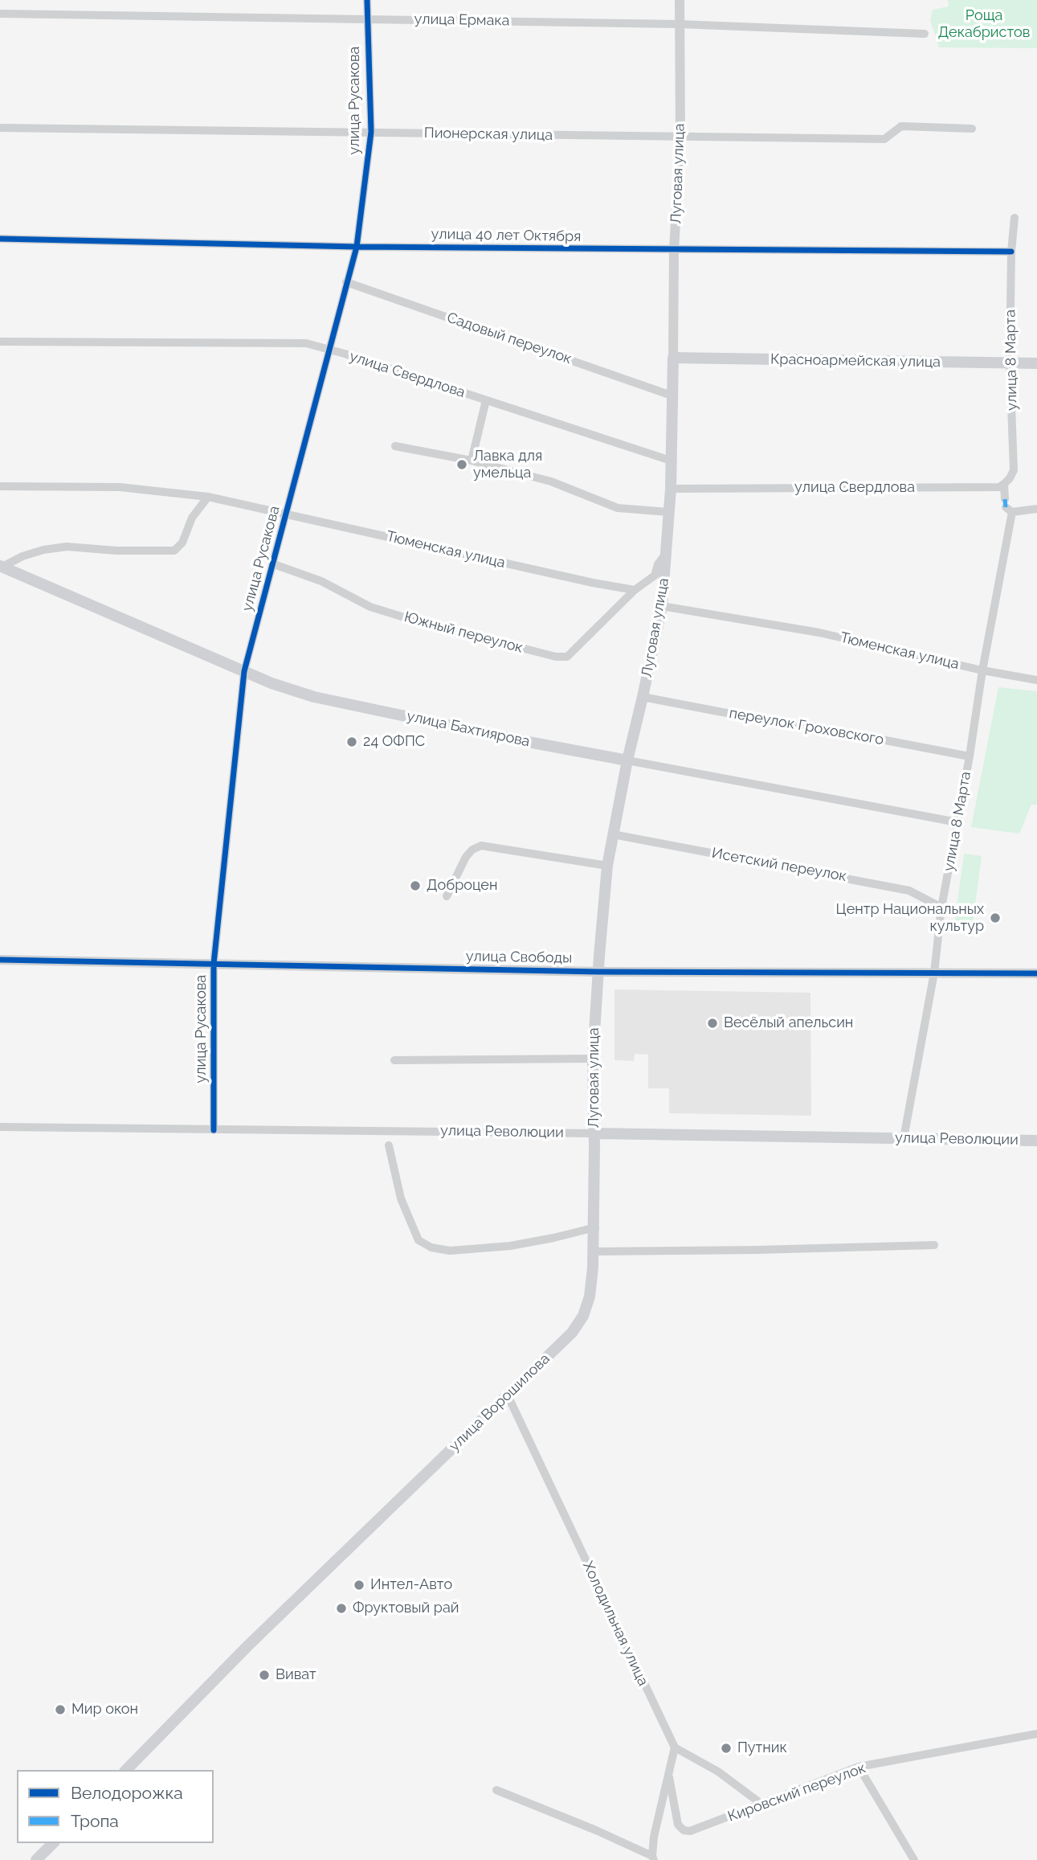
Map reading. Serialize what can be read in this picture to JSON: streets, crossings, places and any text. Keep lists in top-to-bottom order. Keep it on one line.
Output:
{"streets":{"main road":["Луговая улица","Красноармейская улица","улица Бахтиярова","улица Революции","улица Ворошилова"],"street":["улица Ермака","улица Русакова","Пионерская улица","улица 40 лет Октября","Садовый переулок","улица 8 Марта","улица Свердлова","Тюменская улица","Южный переулок","переулок Гроховского","Исетский переулок","улица Свободы","Холодильная улица","Кировский переулок"]},"crossings":[["улица Ермака","улица Русакова"],["улица Ермака","Луговая улица"],["улица Русакова","Пионерская улица"],["улица Русакова","улица 40 лет Октября"],["улица Русакова","Садовый переулок"],["улица Русакова","улица Свердлова"],["улица Русакова","Тюменская улица"],["улица Русакова","Южный переулок"],["улица Русакова","улица Бахтиярова"],["улица Русакова","улица Свободы"],["улица Русакова","улица Революции"],["Пионерская улица","Луговая улица"],["Луговая улица","улица 40 лет Октября"],["Луговая улица","Садовый переулок"],["Луговая улица","Красноармейская улица"],["Луговая улица","улица Свердлова"],["Луговая улица","Тюменская улица"],["Луговая улица","переулок Гроховского"],["Луговая улица","улица Бахтиярова"],["Луговая улица","Исетский переулок"],["Луговая улица","улица Свободы"],["Луговая улица","улица Революции"],["Луговая улица","улица Ворошилова"],["улица 40 лет Октября","улица 8 Марта"],["улица 8 Марта","Красноармейская улица"],["улица 8 Марта","улица Свердлова"],["улица 8 Марта","Тюменская улица"],["улица 8 Марта","переулок Гроховского"],["улица 8 Марта","улица Бахтиярова"],["улица 8 Марта","Исетский переулок"],["улица 8 Марта","улица Свободы"],["улица 8 Марта","улица Революции"],["Тюменская улица","Южный переулок"],["улица Ворошилова","Холодильная улица"]],"parks":["Роща Декабристов"],"places":["Лавка для умельца","24 ОФПС","Доброцен","Центр Национальных культур","Весёлый апельсин","Интел-Авто","Фруктовый рай","Виват","Мир окон","Путник"],"legend":["Велодорожка","Тропа"]}
